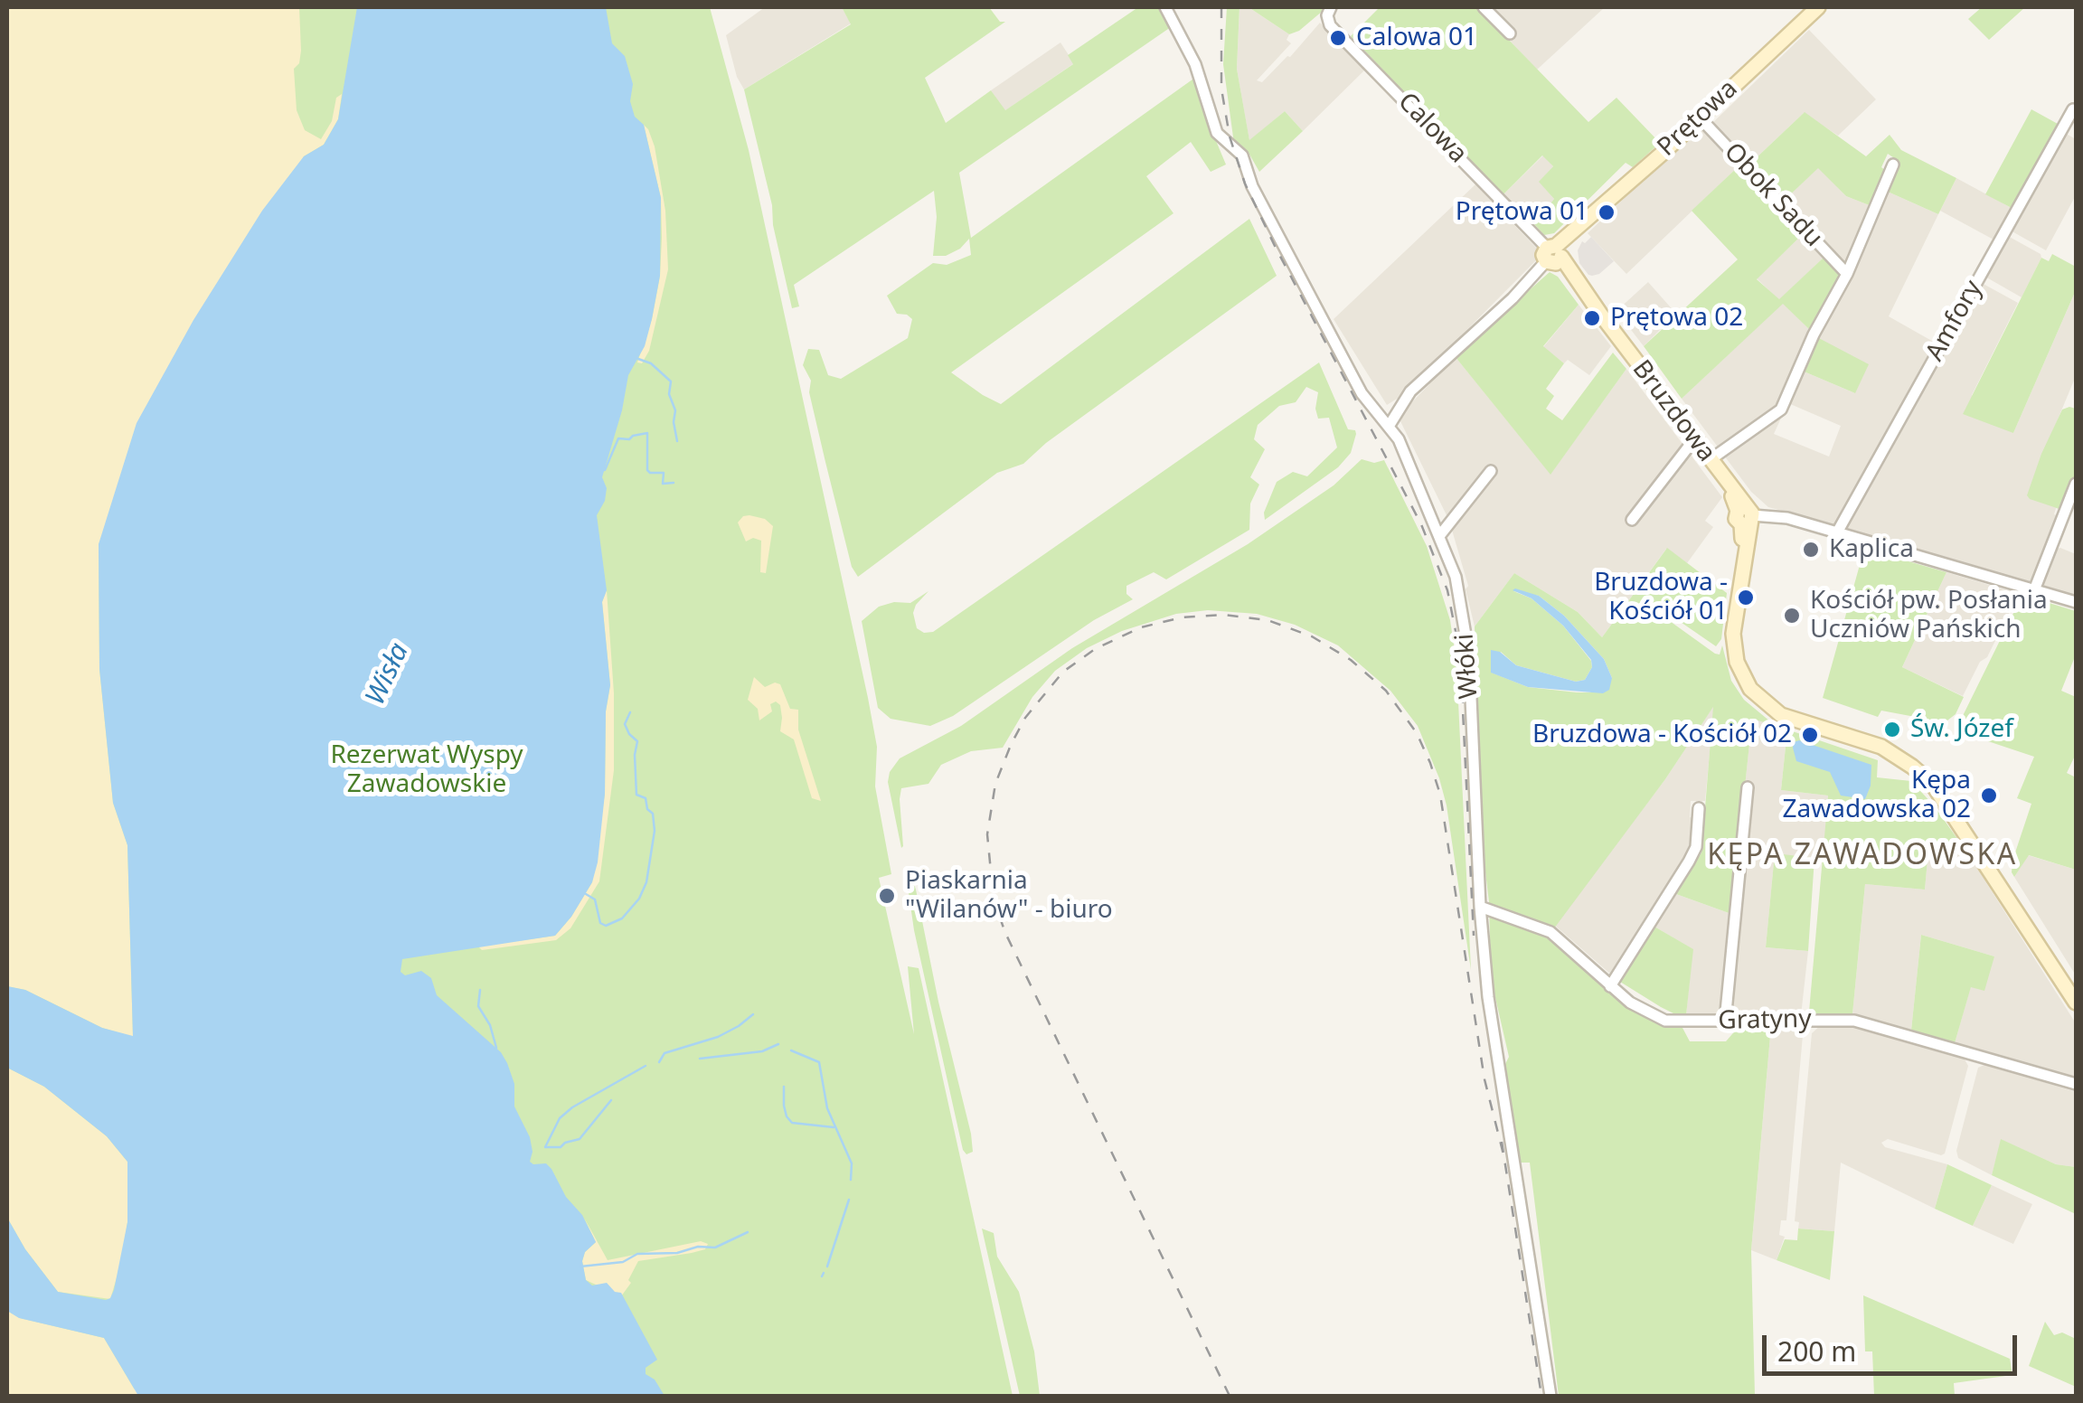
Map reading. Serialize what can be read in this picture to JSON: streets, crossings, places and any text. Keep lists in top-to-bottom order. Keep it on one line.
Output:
{"streets":{"street":["Prętowa","Calowa","Obok Sadu","Amfory","Bruzdowa","Włóki","Gratyny"]},"crossings":[["Prętowa","Calowa"],["Prętowa","Obok Sadu"],["Prętowa","Bruzdowa"],["Prętowa","Włóki"],["Calowa","Bruzdowa"],["Obok Sadu","Bruzdowa"],["Włóki","Gratyny"]],"districts":["KĘPA ZAWADOWSKA"],"water":["Wisła"],"parks":["Rezerwat Wyspy Zawadowskie"],"places":["Calowa 01","Prętowa 01","Prętowa 02","Kaplica","Bruzdowa - Kościół 01","Kościół pw. Posłania Uczniów Pańskich","Św. Józef","Bruzdowa - Kościół 02","Kępa Zawadowska 02","Piaskarnia \"Wilanów\" - biuro"],"scale_bar":"200 m"}
